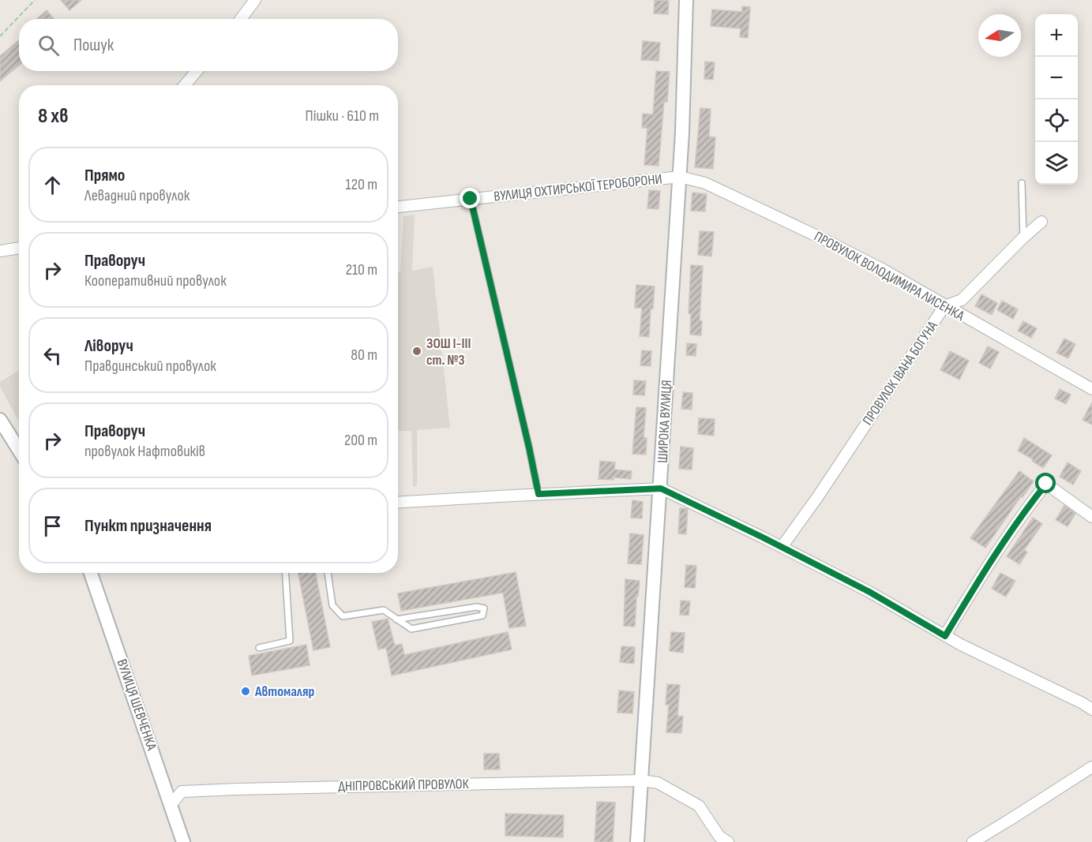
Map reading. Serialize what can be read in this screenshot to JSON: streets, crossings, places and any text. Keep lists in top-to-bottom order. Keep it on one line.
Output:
{"streets":{"street":["ВУЛИЦЯ ОХТИРСЬКОЇ ТЕРОБОРОНИ","ПРОВУЛОК ВОЛОДИМИРА ЛИСЕНКА","ПРОВУЛОК ІВАНА БОГУНА","ШИРОКА ВУЛИЦЯ","ВУЛИЦЯ ШЕВЧЕНКА","ДНІПРОВСЬКИЙ ПРОВУЛОК"]},"crossings":[["ВУЛИЦЯ ОХТИРСЬКОЇ ТЕРОБОРОНИ","ПРОВУЛОК ВОЛОДИМИРА ЛИСЕНКА"],["ВУЛИЦЯ ОХТИРСЬКОЇ ТЕРОБОРОНИ","ШИРОКА ВУЛИЦЯ"],["ПРОВУЛОК ВОЛОДИМИРА ЛИСЕНКА","ПРОВУЛОК ІВАНА БОГУНА"],["ПРОВУЛОК ВОЛОДИМИРА ЛИСЕНКА","ШИРОКА ВУЛИЦЯ"],["ШИРОКА ВУЛИЦЯ","ДНІПРОВСЬКИЙ ПРОВУЛОК"],["ВУЛИЦЯ ШЕВЧЕНКА","ДНІПРОВСЬКИЙ ПРОВУЛОК"]],"places":["ЗОШ І-ІІІ ст. №3","Автомаляр"],"north":"left","page":{"map_buttons":["+","−"],"search":"Пошук","heading":["8 хв","Пішки · 610 m"],"list":[["Прямо","Левадний провулок","120 m"],["Праворуч","Кооперативний провулок","210 m"],["Ліворуч","Правдинський провулок","80 m"],["Праворуч","провулок Нафтовиків","200 m"],"Пункт призначення"]}}
